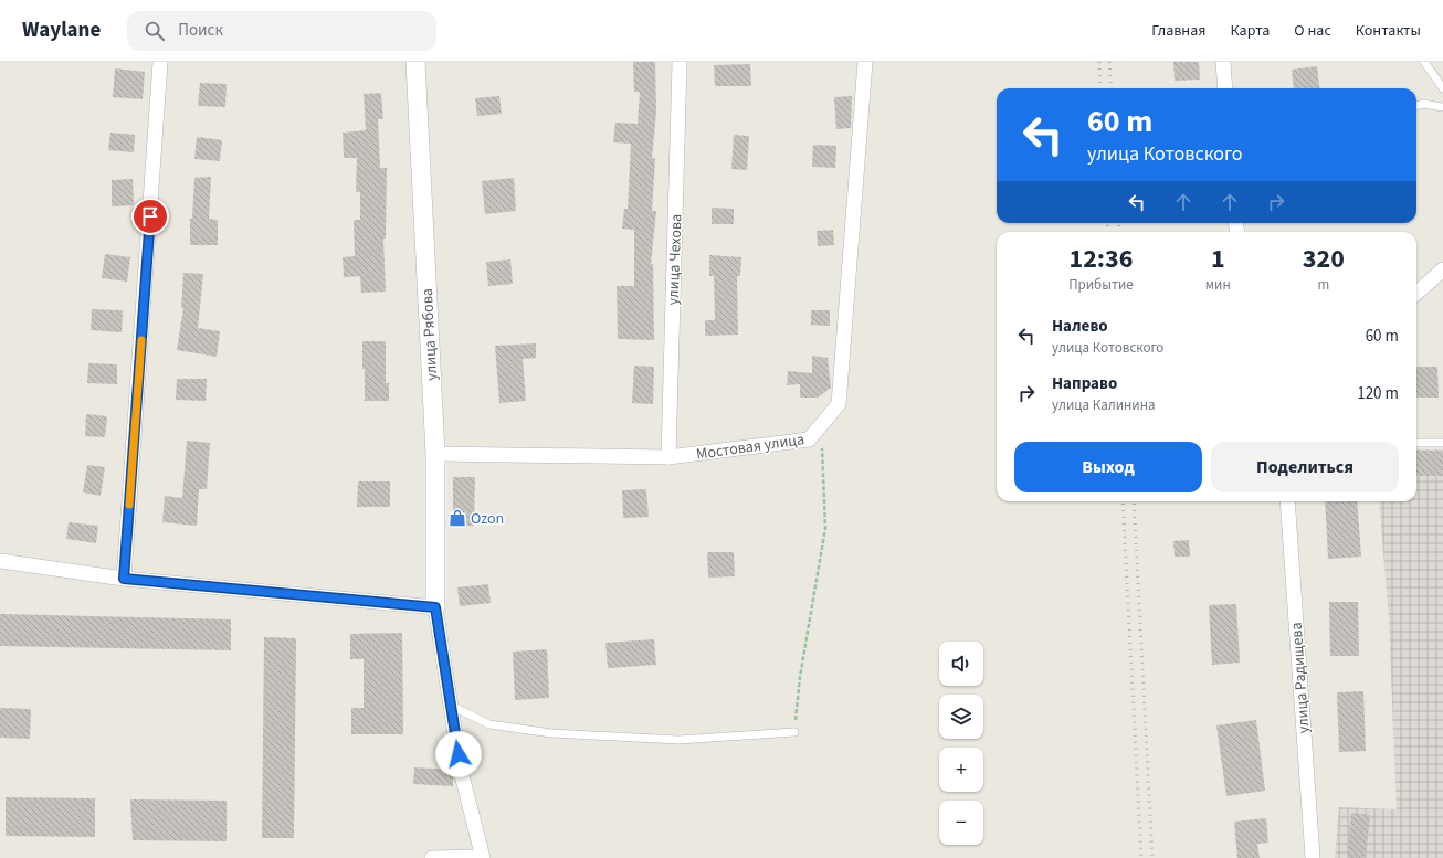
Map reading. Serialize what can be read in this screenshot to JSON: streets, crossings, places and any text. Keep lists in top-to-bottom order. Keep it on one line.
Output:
{"streets":{"street":["улица Чехова","улица Рябова","Мостовая улица","улица Радищева"]},"crossings":[["улица Чехова","Мостовая улица"],["улица Рябова","Мостовая улица"]],"places":{"shop":["Ozon"]},"page":{"header":"Waylane","search":"Поиск","nav":["Главная","Карта","О нас","Контакты"],"turn":["60 m","улица Котовского"],"eta":["12:36","Прибытие","1","мин","320","m"],"list":[{"name":"Налево","note":"улица Котовского","value":"60 m"},{"name":"Направо","note":"улица Калинина","value":"120 m"}],"buttons":["Выход","Поделиться"],"map_buttons":["+","−"]}}
